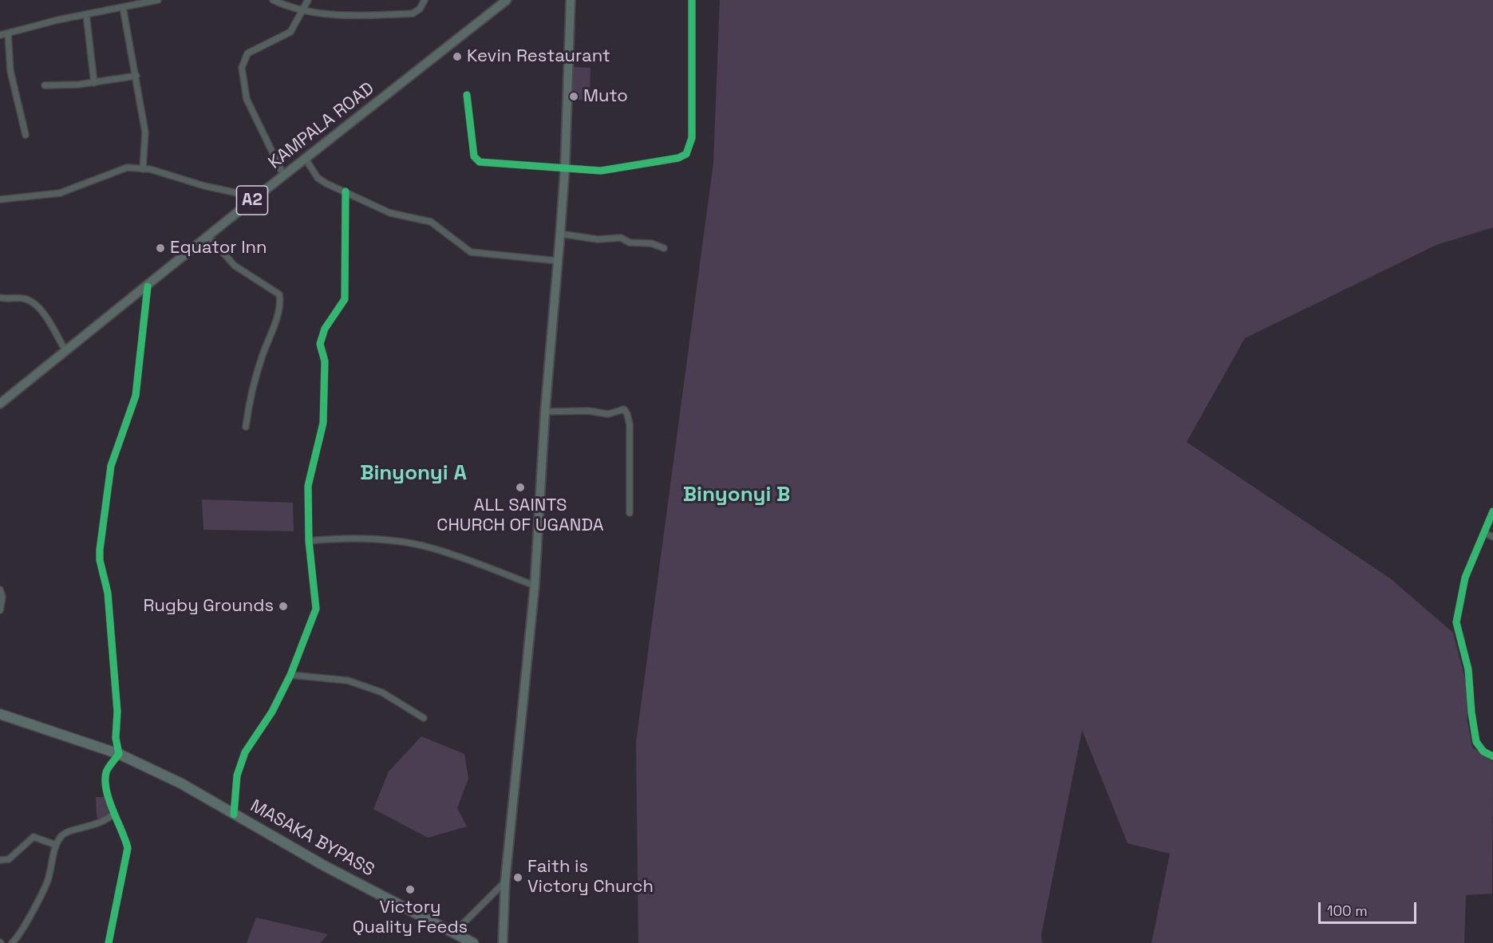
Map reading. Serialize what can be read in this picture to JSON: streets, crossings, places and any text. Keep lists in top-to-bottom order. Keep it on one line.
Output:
{"streets":{"highway":["MASAKA BYPASS"],"main road":["KAMPALA ROAD","A2"]},"districts":["Binyonyi A","Binyonyi B"],"places":["Kevin Restaurant","Muto","Equator Inn","ALL SAINTS CHURCH OF UGANDA","Rugby Grounds","Faith is Victory Church","Victory Quality Feeds"],"scale_bar":"100 m"}
